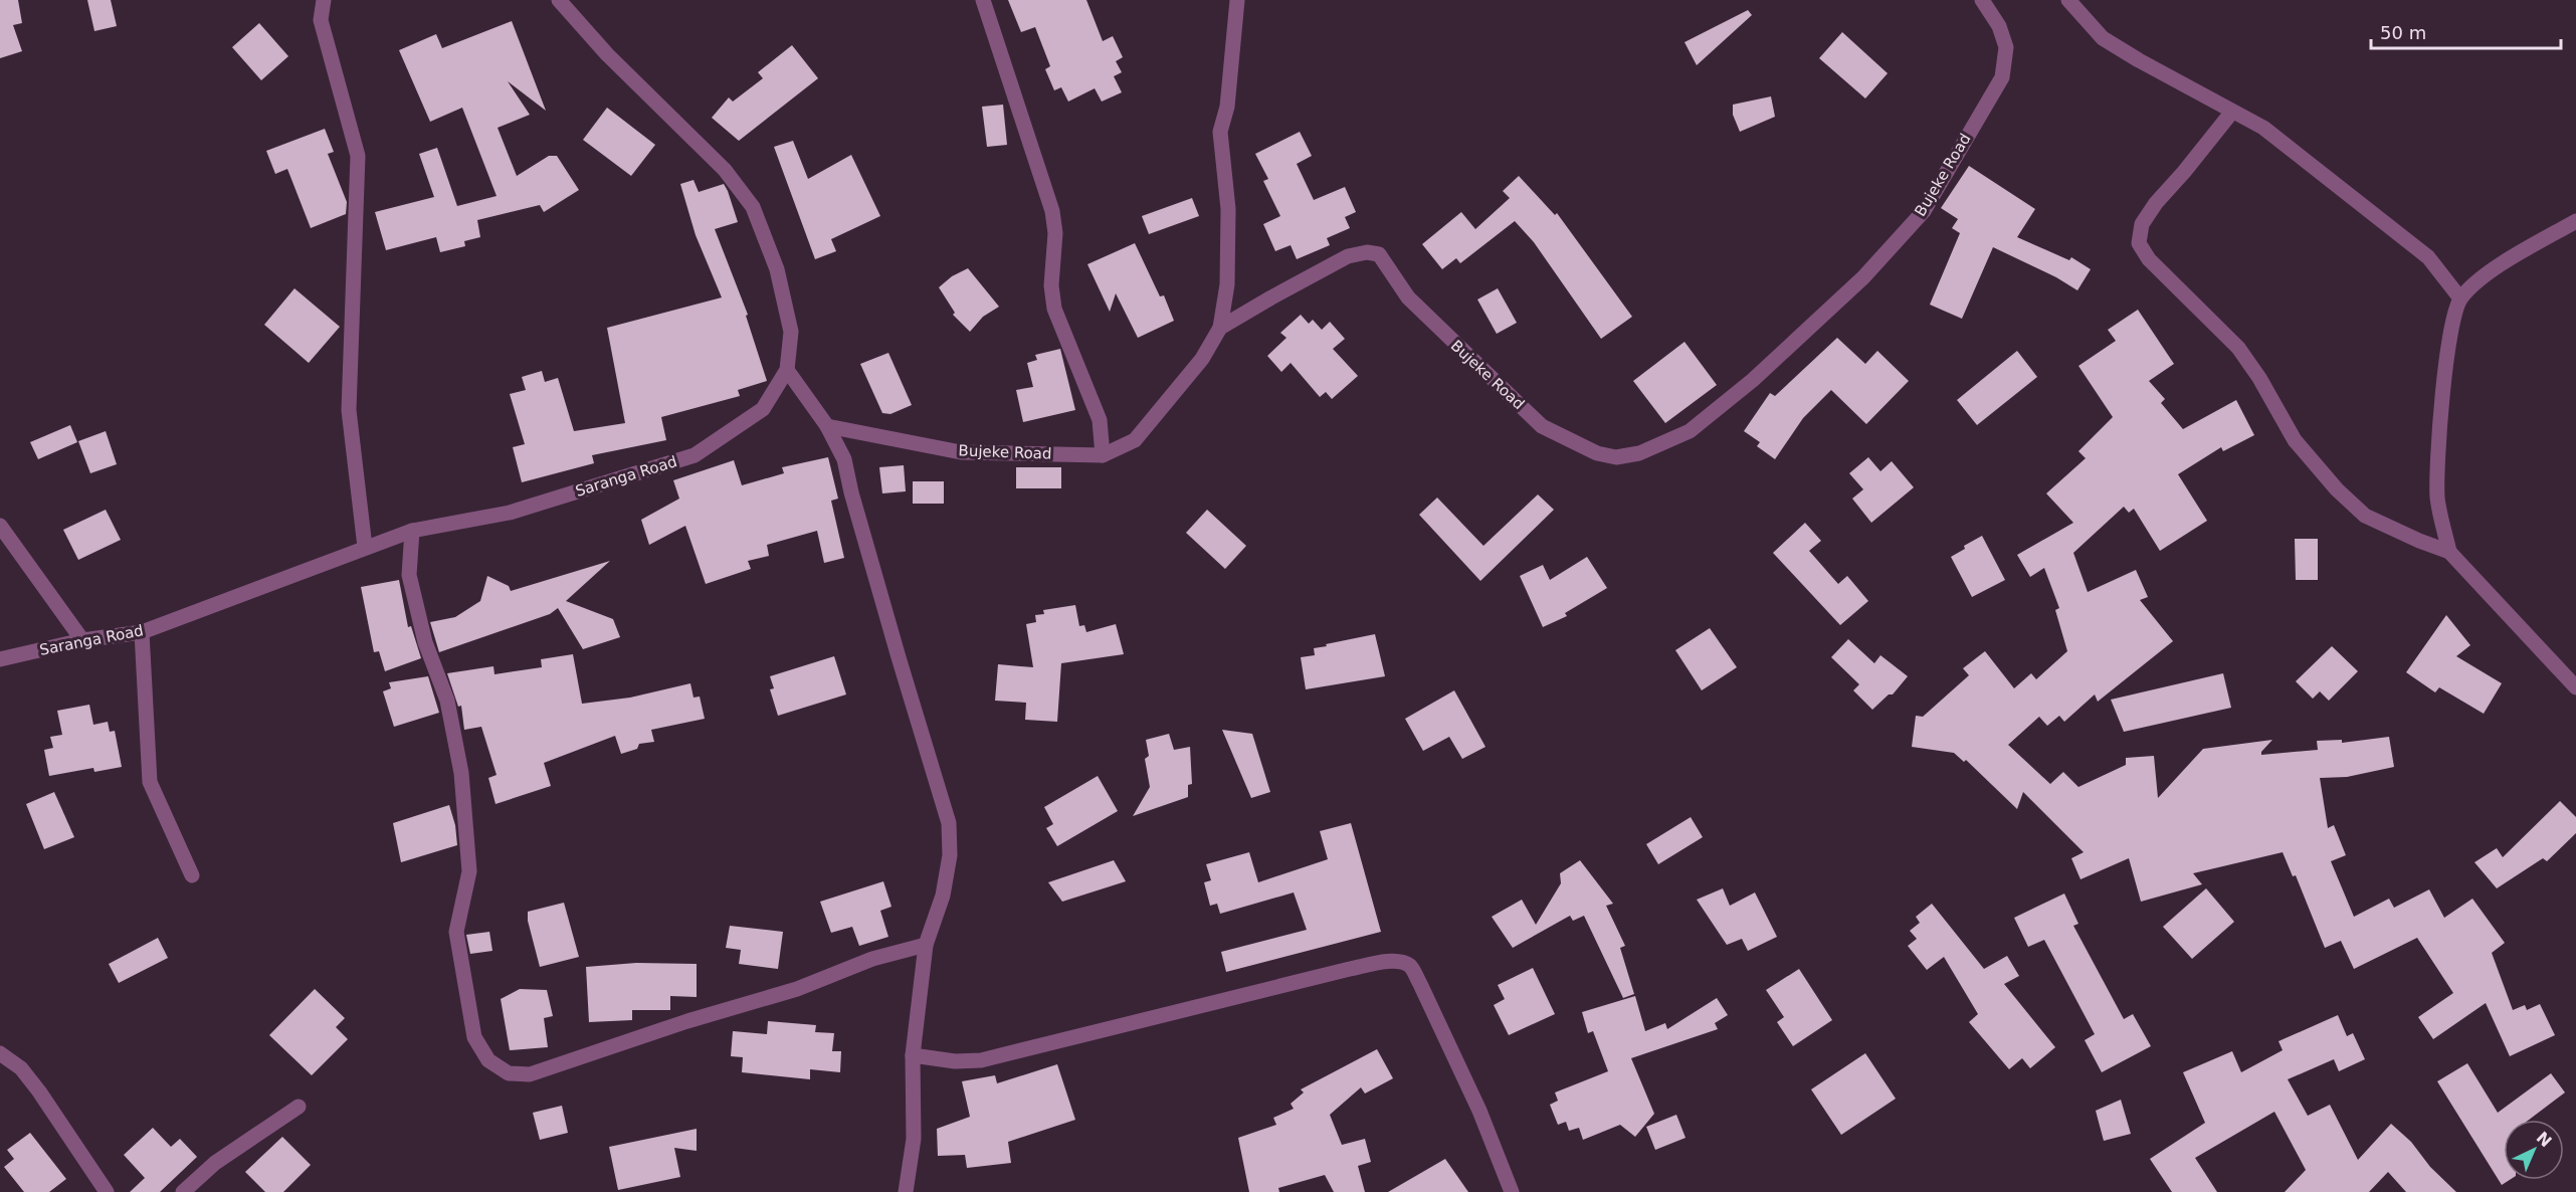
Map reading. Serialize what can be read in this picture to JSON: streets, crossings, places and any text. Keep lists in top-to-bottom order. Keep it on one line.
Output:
{"streets":{"street":["Bujeke Road","Saranga Road"]},"scale_bar":"50 m","north":"top right"}
